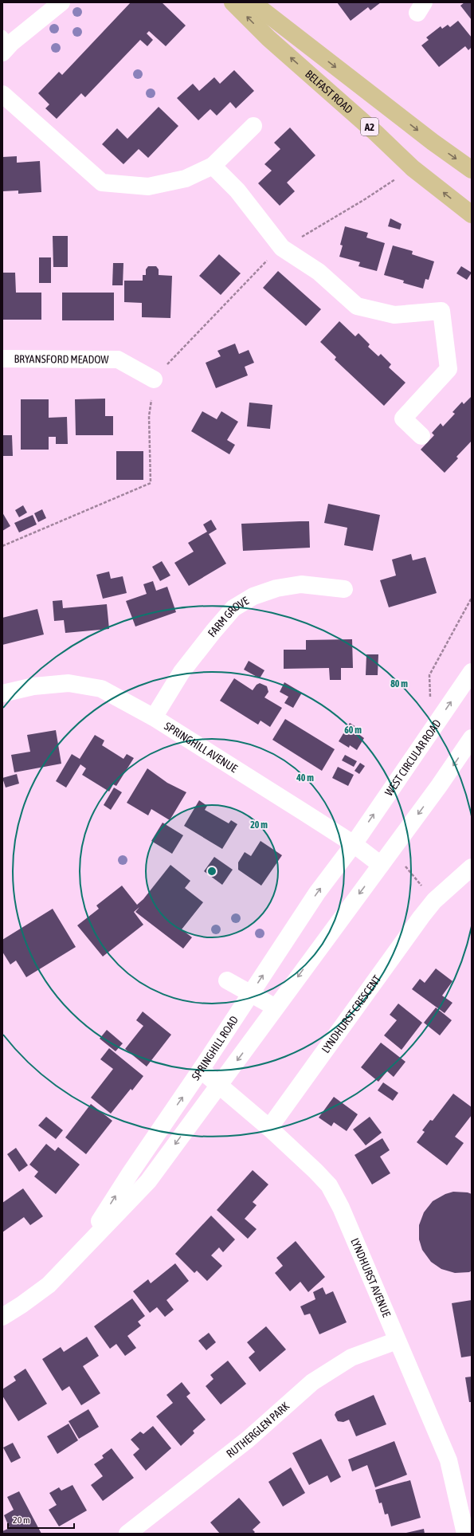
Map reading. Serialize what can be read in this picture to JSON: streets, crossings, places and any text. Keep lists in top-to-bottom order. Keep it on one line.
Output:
{"streets":{"main road":["BELFAST ROAD","A2"],"street":["BRYANSFORD MEADOW","FARM GROVE","SPRINGHILL AVENUE","WEST CIRCULAR ROAD","LYNDHURST CRESCENT","SPRINGHILL ROAD","LYNDHURST AVENUE","RUTHERGLEN PARK"]},"crossings":[["FARM GROVE","SPRINGHILL AVENUE"],["SPRINGHILL AVENUE","WEST CIRCULAR ROAD"],["SPRINGHILL AVENUE","SPRINGHILL ROAD"],["WEST CIRCULAR ROAD","SPRINGHILL ROAD"],["LYNDHURST CRESCENT","LYNDHURST AVENUE"],["SPRINGHILL ROAD","LYNDHURST AVENUE"],["LYNDHURST AVENUE","RUTHERGLEN PARK"]],"scale_bar":"20 m","rings":["80 m","60 m","40 m","20 m"]}
